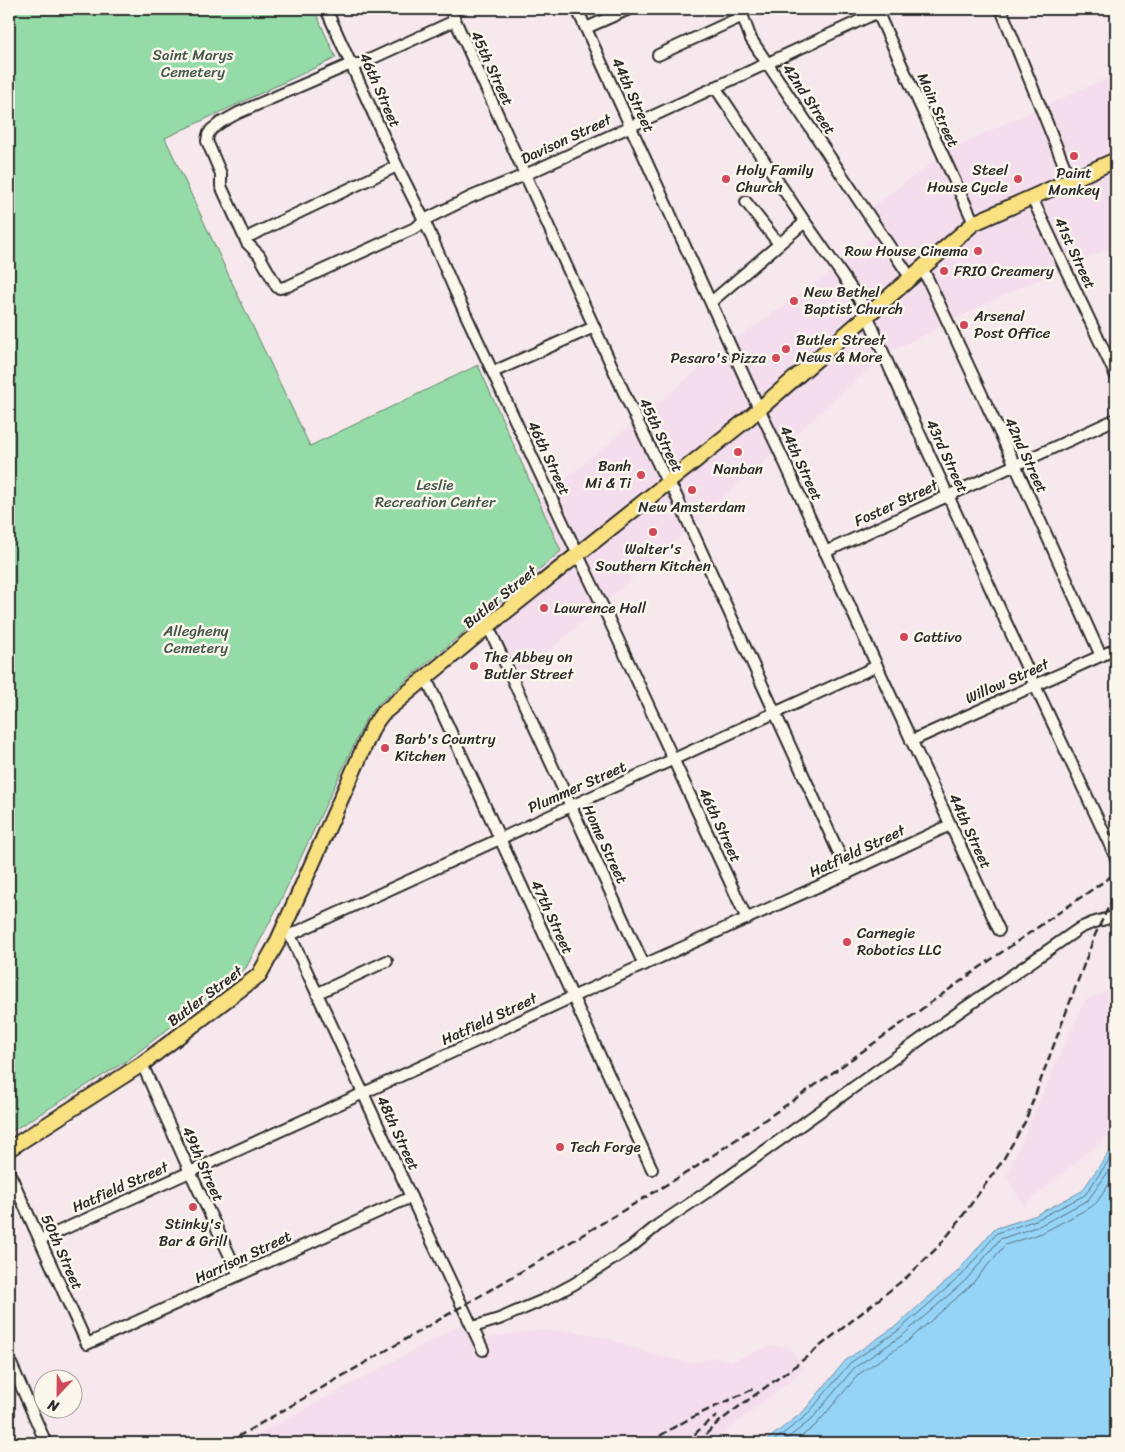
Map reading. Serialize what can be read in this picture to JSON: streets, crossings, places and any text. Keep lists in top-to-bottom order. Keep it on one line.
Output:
{"streets":{"main road":["Butler Street"],"street":["45th Street","46th Street","44th Street","42nd Street","Main Street","Davison Street","41st Street","43rd Street","Foster Street","Willow Street","Plummer Street","Home Street","Hatfield Street","47th Street","48th Street","49th Street","50th Street","Harrison Street"]},"crossings":[["45th Street","Davison Street"],["45th Street","Butler Street"],["45th Street","Plummer Street"],["45th Street","Hatfield Street"],["46th Street","Davison Street"],["46th Street","Butler Street"],["46th Street","Plummer Street"],["46th Street","Hatfield Street"],["44th Street","Davison Street"],["44th Street","Foster Street"],["44th Street","Butler Street"],["44th Street","Willow Street"],["44th Street","Plummer Street"],["44th Street","Hatfield Street"],["42nd Street","Davison Street"],["42nd Street","Foster Street"],["42nd Street","Butler Street"],["42nd Street","Willow Street"],["Main Street","Davison Street"],["Main Street","Butler Street"],["Davison Street","43rd Street"],["41st Street","Butler Street"],["43rd Street","Foster Street"],["43rd Street","Butler Street"],["43rd Street","Willow Street"],["Butler Street","Plummer Street"],["Butler Street","Home Street"],["Butler Street","47th Street"],["Butler Street","48th Street"],["Butler Street","49th Street"],["Plummer Street","Home Street"],["Plummer Street","47th Street"],["Plummer Street","48th Street"],["Home Street","Hatfield Street"],["Hatfield Street","47th Street"],["Hatfield Street","48th Street"],["Hatfield Street","49th Street"],["Hatfield Street","50th Street"],["48th Street","Harrison Street"],["49th Street","Harrison Street"],["50th Street","Harrison Street"]],"parks":["Saint Marys Cemetery","Leslie Recreation Center","Allegheny Cemetery"],"places":["Paint Monkey","Holy Family Church","Steel House Cycle","Row House Cinema","FRIO Creamery","New Bethel Baptist Church","Arsenal Post Office","Butler Street News & More","Pesaro's Pizza","Nanban","Banh Mi & Ti","New Amsterdam","Walter's Southern Kitchen","Lawrence Hall","Cattivo","The Abbey on Butler Street","Barb's Country Kitchen","Carnegie Robotics LLC","Tech Forge","Stinky's Bar & Grill"],"north":"bottom"}
